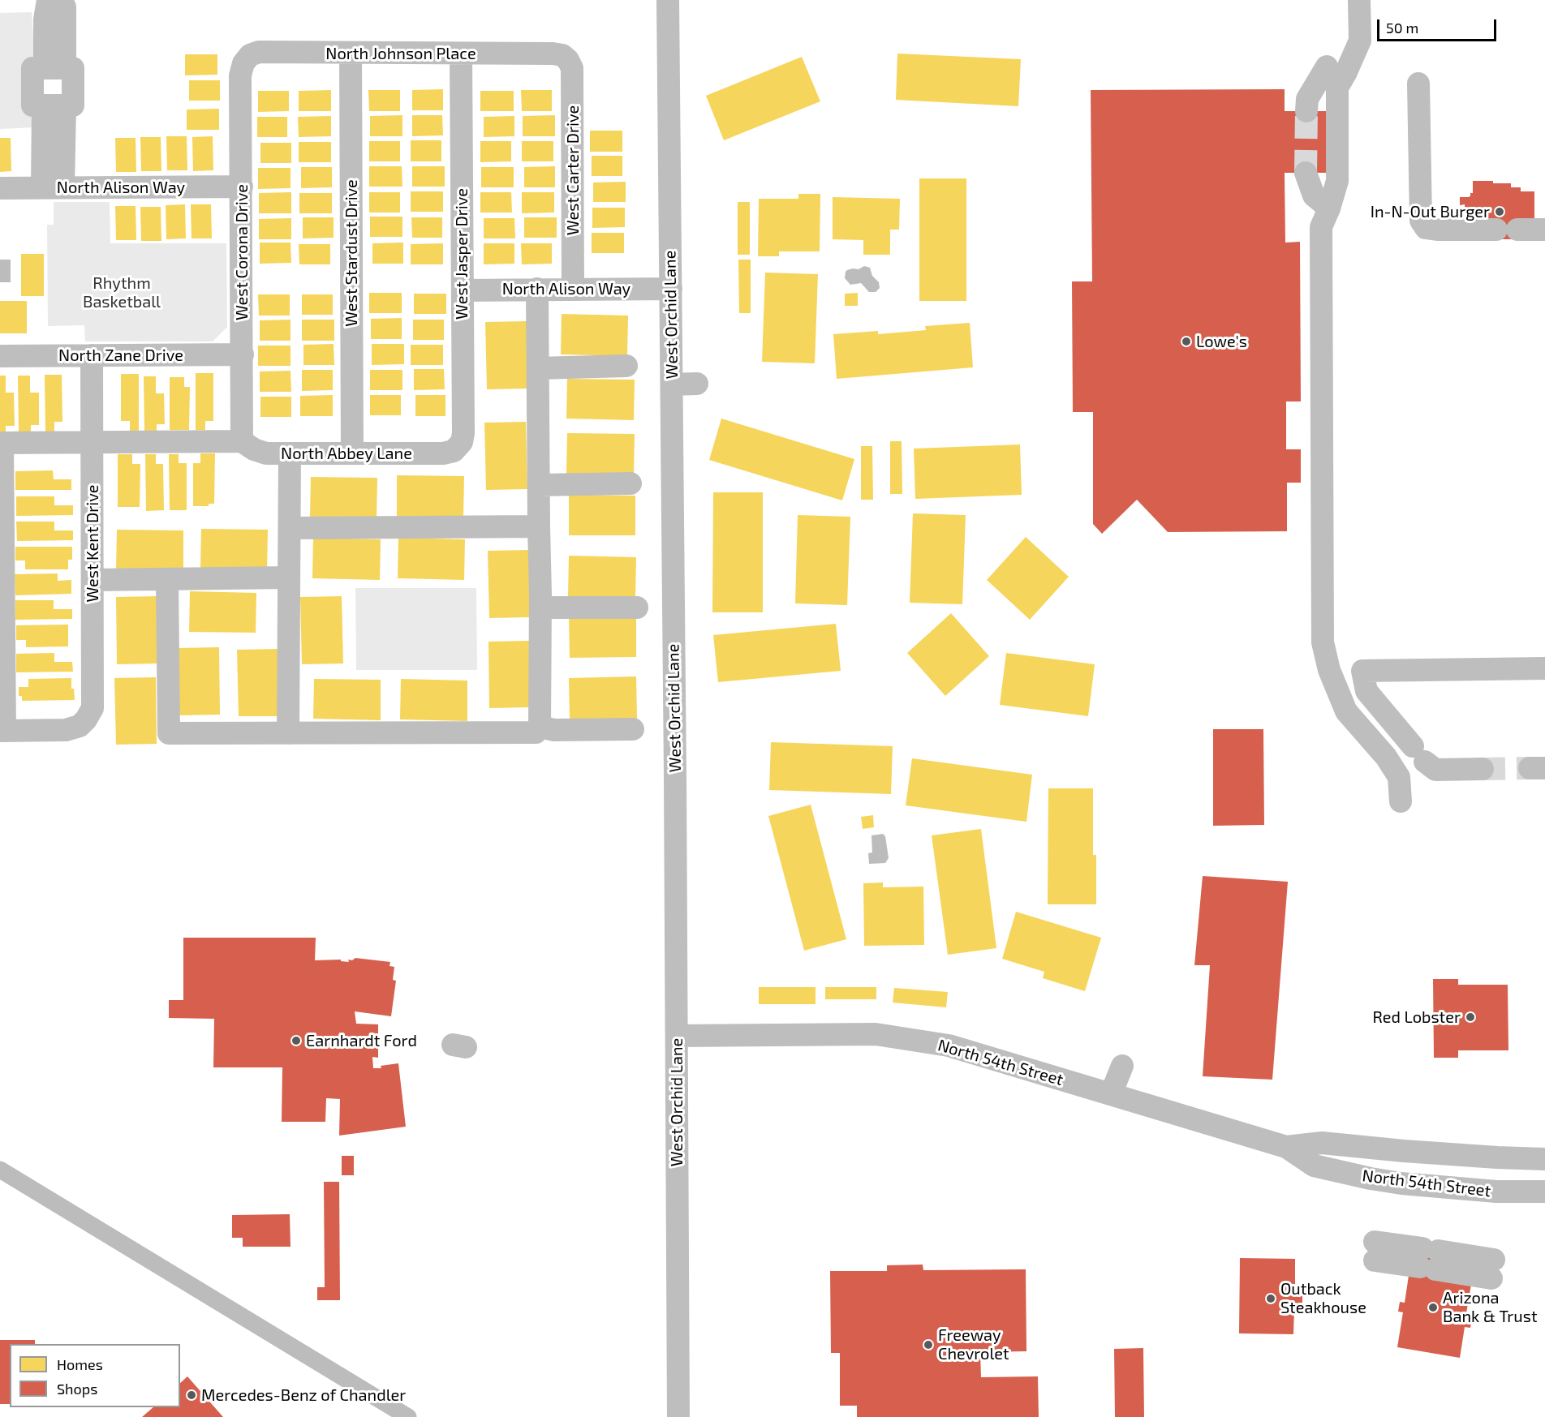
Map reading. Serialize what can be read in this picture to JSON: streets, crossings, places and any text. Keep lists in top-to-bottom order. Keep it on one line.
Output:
{"streets":{"street":["North Johnson Place","West Carter Drive","North Alison Way","West Corona Drive","West Stardust Drive","West Jasper Drive","West Orchid Lane","North Zane Drive","North Abbey Lane","West Kent Drive","North 54th Street"]},"crossings":[["North Johnson Place","West Carter Drive"],["North Johnson Place","West Corona Drive"],["North Johnson Place","West Stardust Drive"],["North Johnson Place","West Jasper Drive"],["West Carter Drive","North Alison Way"],["North Alison Way","West Corona Drive"],["North Alison Way","West Jasper Drive"],["North Alison Way","West Orchid Lane"],["West Corona Drive","North Zane Drive"],["West Corona Drive","North Abbey Lane"],["West Stardust Drive","North Abbey Lane"],["West Jasper Drive","North Abbey Lane"],["West Orchid Lane","North 54th Street"],["North Zane Drive","West Kent Drive"]],"parks":["Rhythm Basketball"],"places":["In-N-Out Burger","Lowe's","Red Lobster","Earnhardt Ford","Outback Steakhouse","Arizona Bank & Trust","Freeway Chevrolet","Mercedes-Benz of Chandler"],"legend":["Homes","Shops"],"scale_bar":"50 m"}
